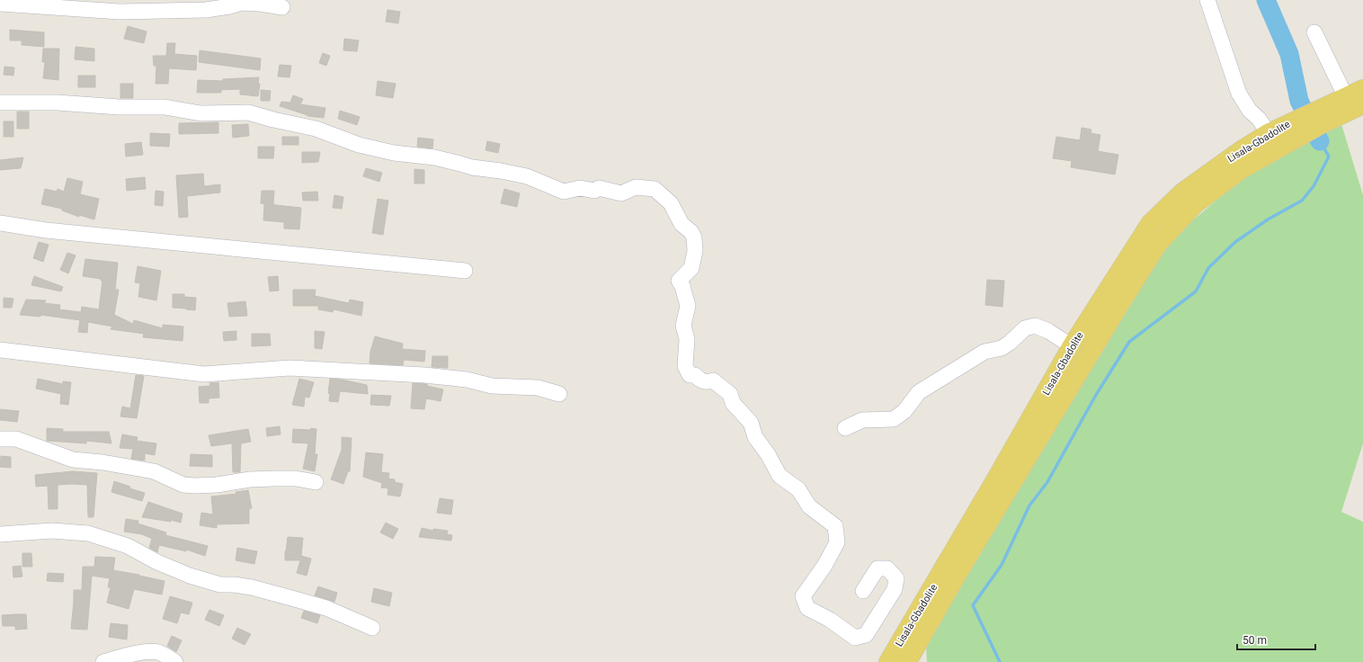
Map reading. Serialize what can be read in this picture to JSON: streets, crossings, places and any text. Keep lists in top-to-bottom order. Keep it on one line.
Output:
{"streets":{"main road":["Lisala-Gbadolite"]},"scale_bar":"50 m"}
